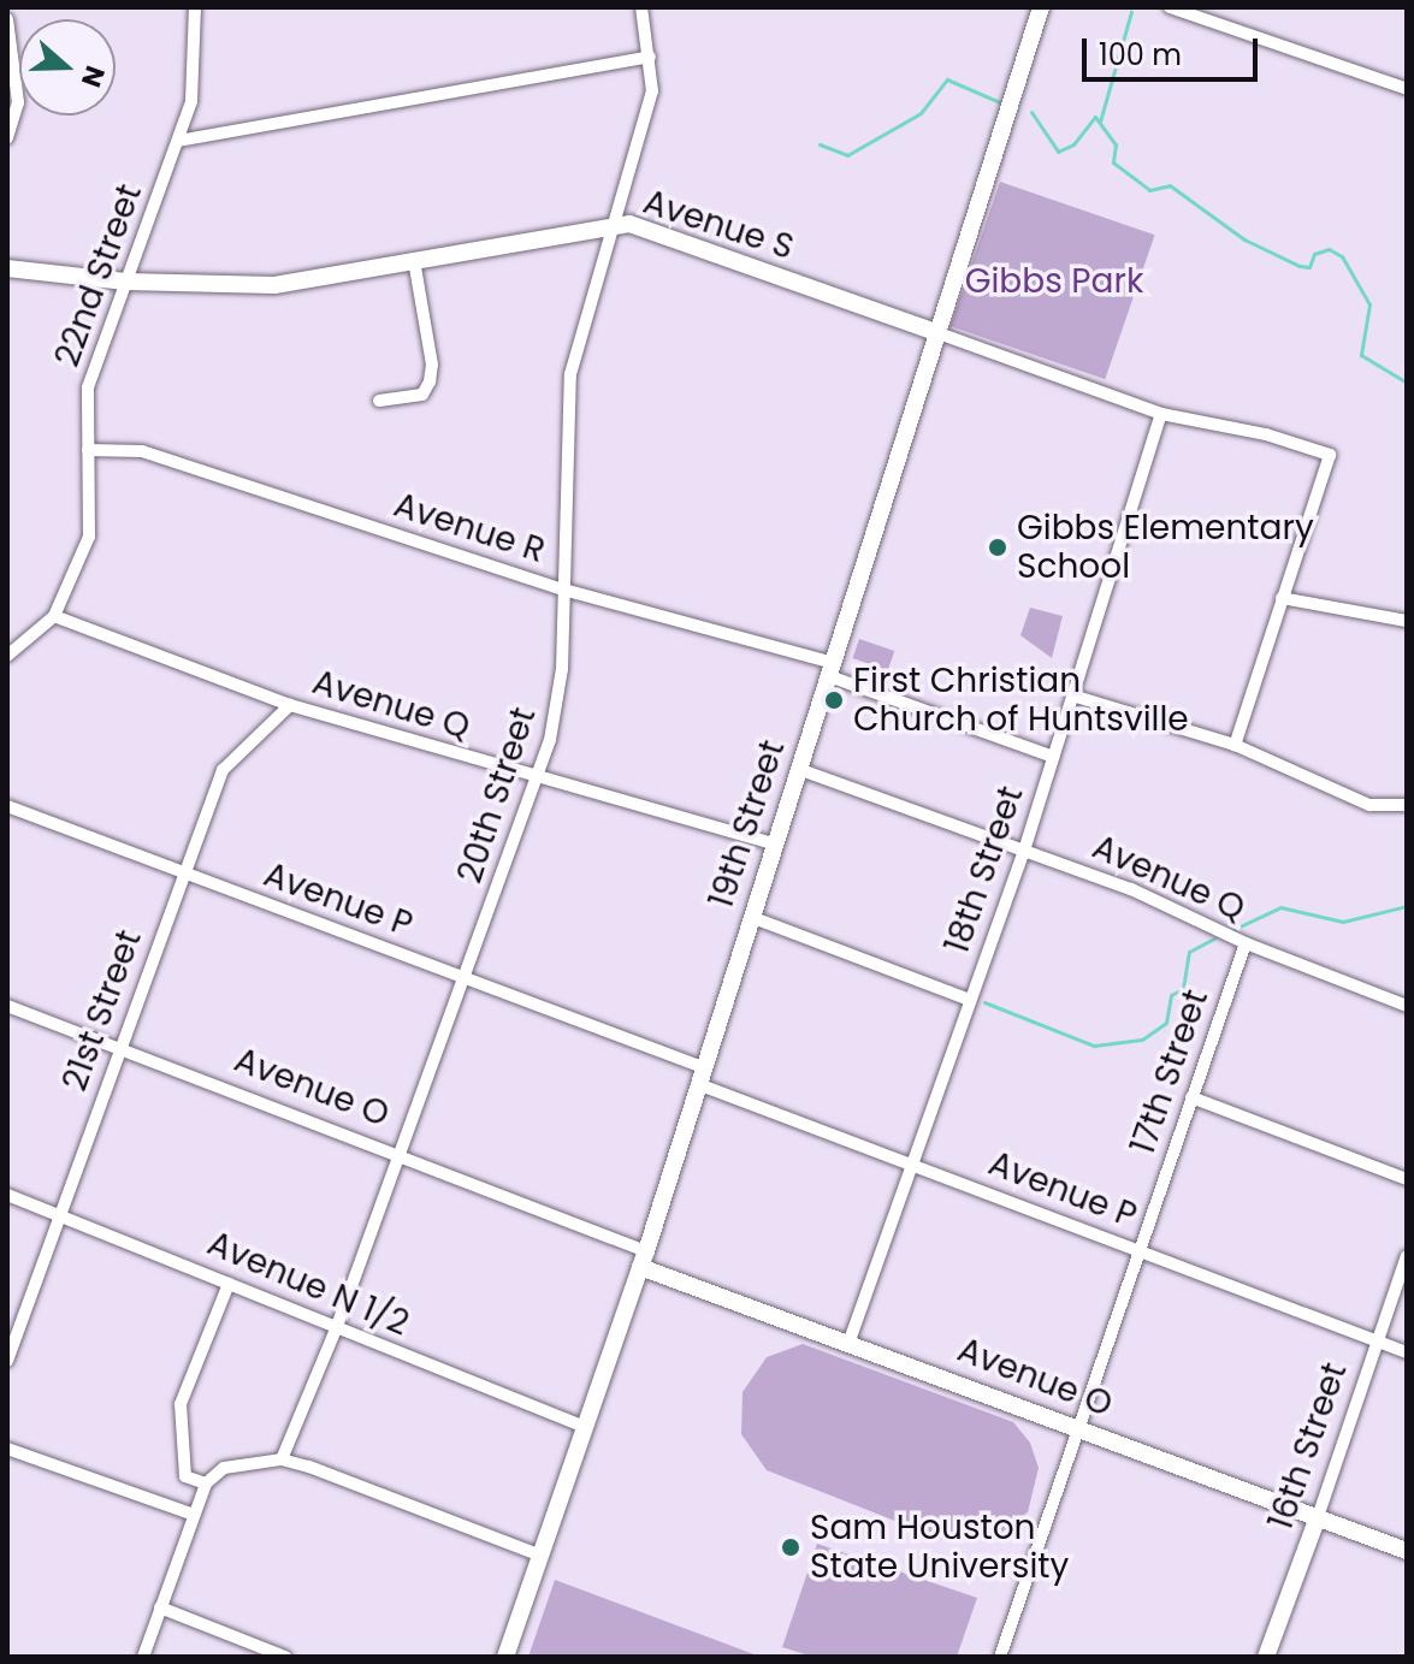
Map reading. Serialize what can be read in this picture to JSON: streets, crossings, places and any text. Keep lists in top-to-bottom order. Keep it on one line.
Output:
{"streets":{"street":["Avenue S","22nd Street","Avenue R","Avenue Q","20th Street","19th Street","18th Street","Avenue P","21st Street","17th Street","Avenue O","Avenue N 1/2","16th Street"]},"crossings":[["Avenue S","22nd Street"],["Avenue S","20th Street"],["Avenue S","19th Street"],["Avenue S","18th Street"],["22nd Street","Avenue R"],["22nd Street","Avenue Q"],["Avenue R","20th Street"],["Avenue R","19th Street"],["Avenue R","18th Street"],["Avenue Q","20th Street"],["Avenue Q","19th Street"],["Avenue Q","18th Street"],["Avenue Q","21st Street"],["Avenue Q","17th Street"],["20th Street","Avenue P"],["20th Street","Avenue O"],["20th Street","Avenue N 1/2"],["19th Street","Avenue P"],["19th Street","Avenue O"],["19th Street","Avenue N 1/2"],["18th Street","Avenue P"],["18th Street","Avenue O"],["Avenue P","21st Street"],["Avenue P","17th Street"],["Avenue P","16th Street"],["21st Street","Avenue O"],["21st Street","Avenue N 1/2"],["17th Street","Avenue O"],["Avenue O","16th Street"]],"parks":["Gibbs Park"],"places":["Gibbs Elementary School","First Christian Church of Huntsville","Sam Houston State University"],"scale_bar":"100 m","north":"right"}
